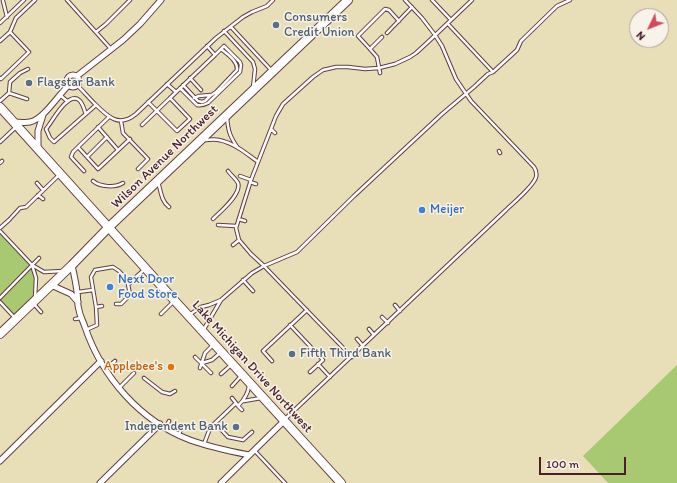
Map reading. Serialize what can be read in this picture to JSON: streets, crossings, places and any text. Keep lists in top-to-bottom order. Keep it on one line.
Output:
{"streets":{"main road":["Wilson Avenue Northwest","Lake Michigan Drive Northwest"]},"crossings":[["Wilson Avenue Northwest","Lake Michigan Drive Northwest"]],"places":["Consumers Credit Union","Flagstar Bank","Meijer","Next Door Food Store","Fifth Third Bank","Applebee's","Independent Bank"],"scale_bar":"100 m","north":"bottom left"}
